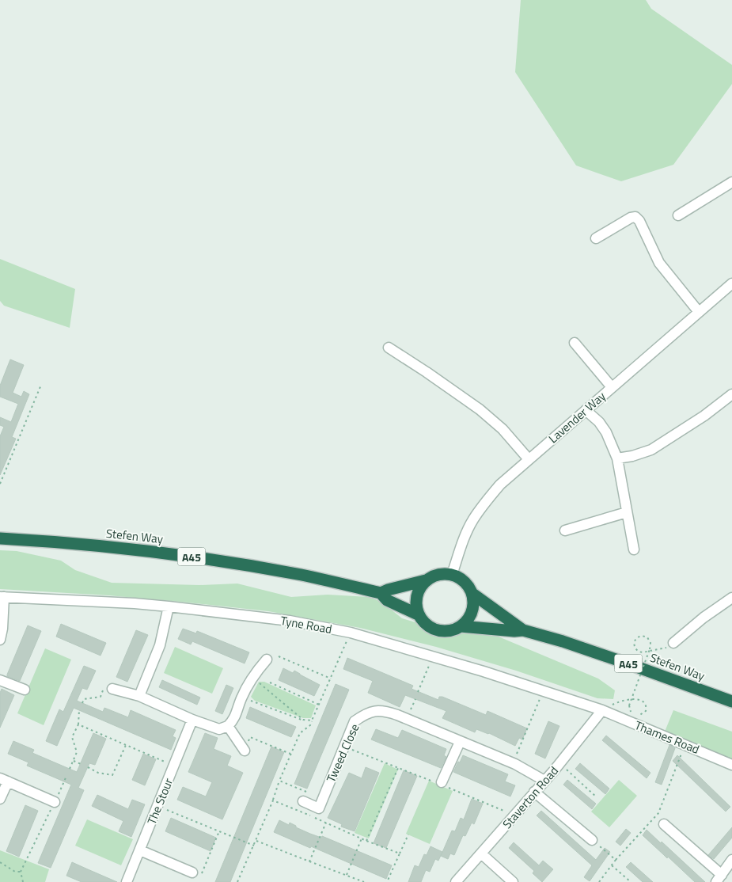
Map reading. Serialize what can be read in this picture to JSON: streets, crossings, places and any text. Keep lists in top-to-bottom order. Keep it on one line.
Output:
{"streets":{"highway":["Stefen Way","A45"],"street":["Lavender Way","Tyne Road","Thames Road","Tweed Close","Staverton Road","The Stour"]},"crossings":[["Lavender Way","Stefen Way"],["Tyne Road","Thames Road"],["Tyne Road","Staverton Road"],["Thames Road","Staverton Road"],["Tweed Close","Staverton Road"]]}
